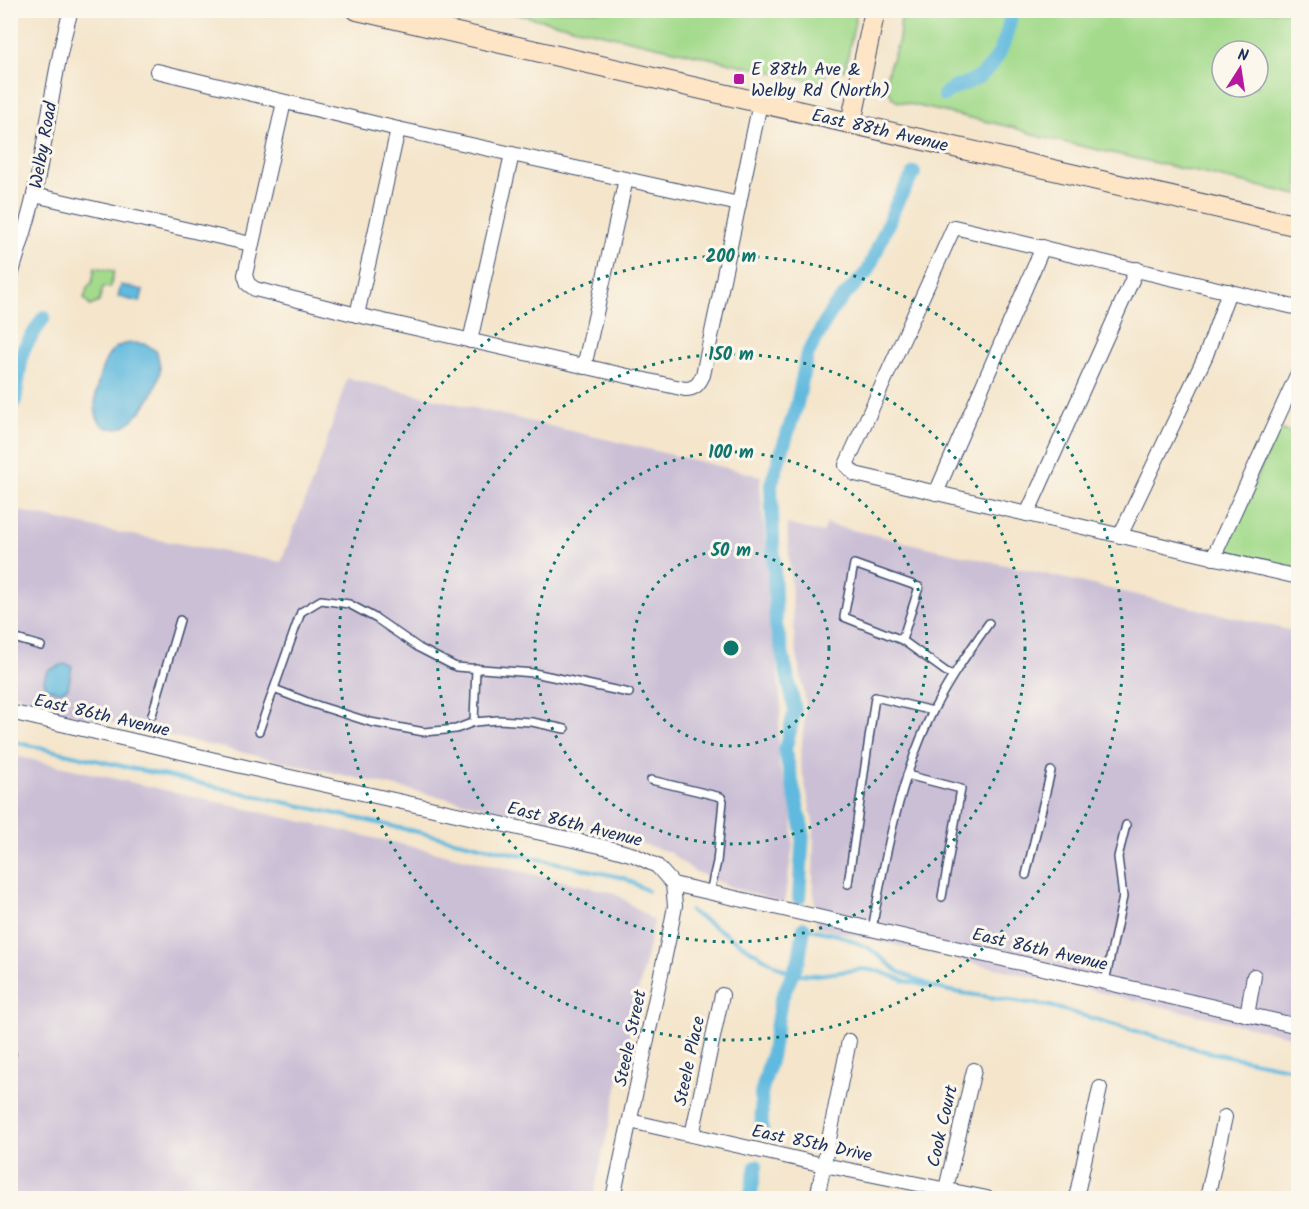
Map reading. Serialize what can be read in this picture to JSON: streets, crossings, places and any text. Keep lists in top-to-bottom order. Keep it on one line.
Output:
{"streets":{"main road":["East 88th Avenue"],"street":["Welby Road","East 86th Avenue","Steele Street","Steele Place","Cook Court","East 85th Drive"]},"crossings":[["East 86th Avenue","Steele Street"],["Steele Street","East 85th Drive"],["Steele Place","East 85th Drive"],["Cook Court","East 85th Drive"]],"places":{"transit":["E 88th Ave & Welby Rd (North)"]},"north":"top","rings":["200 m","150 m","100 m","50 m"]}
